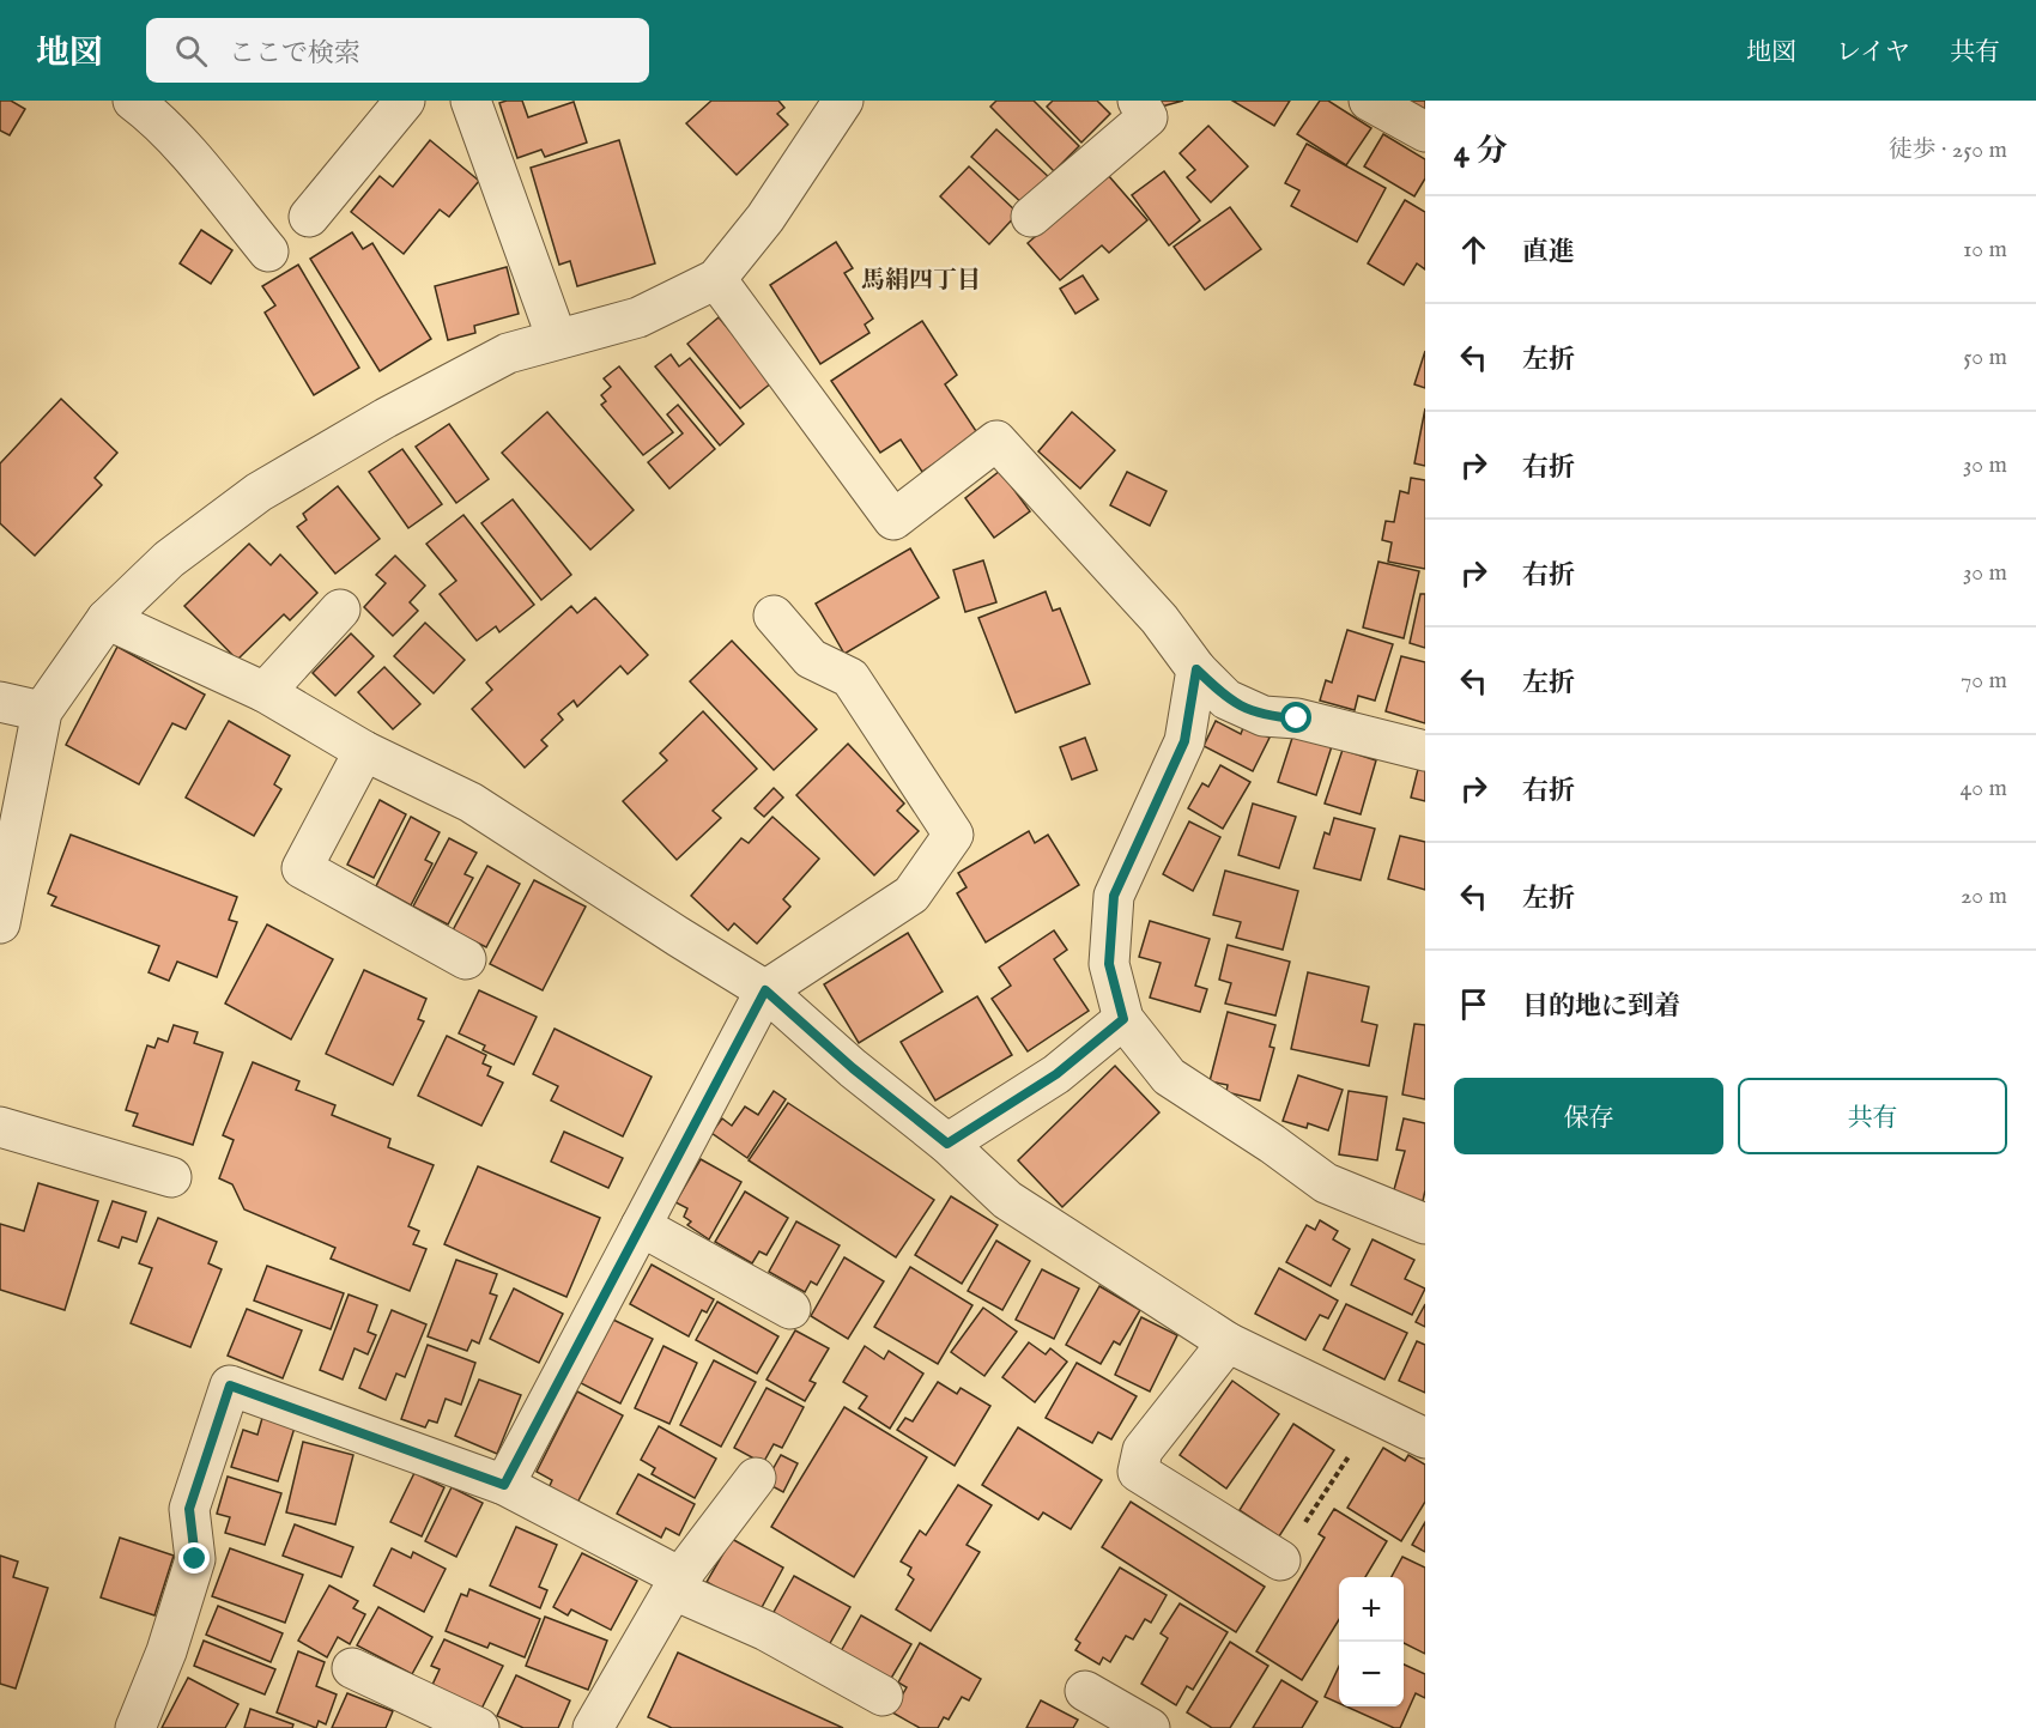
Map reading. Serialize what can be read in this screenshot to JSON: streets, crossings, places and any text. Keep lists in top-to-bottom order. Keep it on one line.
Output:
{"districts":["馬絹四丁目"],"page":{"header":"地図","search":"ここで検索","nav":["地図","レイヤ","共有"],"heading":["4 分","徒歩 · 250 m"],"list":[["直進","10 m"],["左折","50 m"],["右折","30 m"],["右折","30 m"],["左折","70 m"],["右折","40 m"],["左折","20 m"],"目的地に到着"],"buttons":["保存","共有"],"map_buttons":["+","−"]}}
